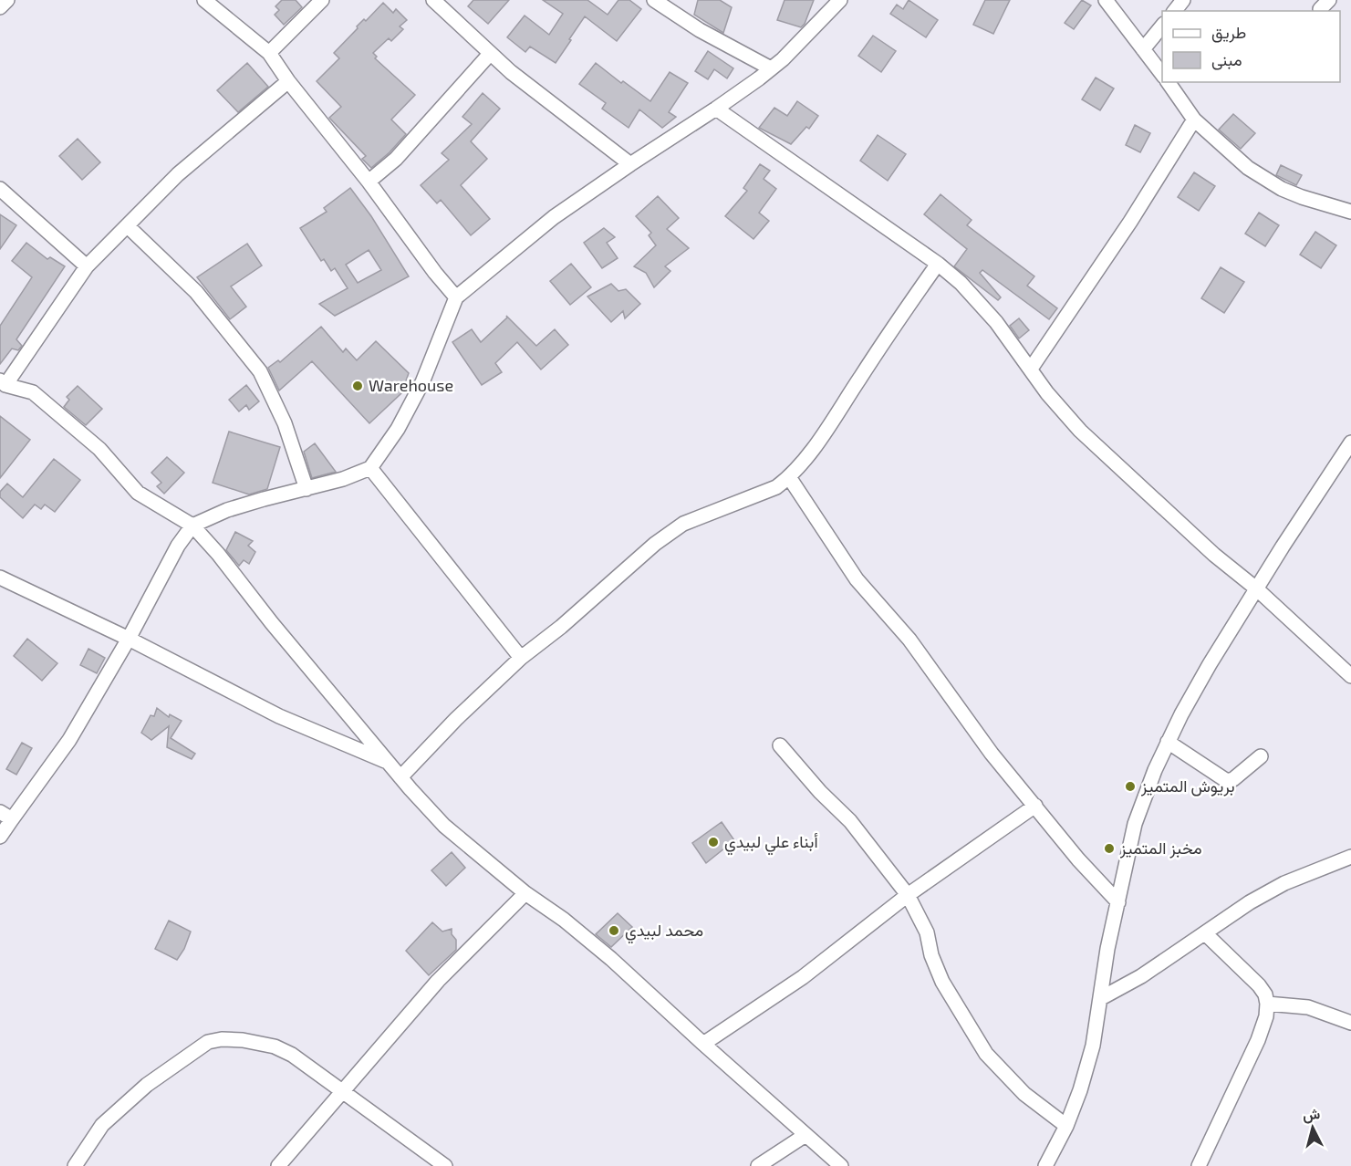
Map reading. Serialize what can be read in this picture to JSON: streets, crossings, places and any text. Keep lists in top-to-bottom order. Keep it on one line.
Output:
{"places":["Warehouse","بريوش المتميز","أبناء علي لبيدي","مخبز المتميز","محمد لبيدي"],"legend":["طريق","مبنى"],"north":"top"}
